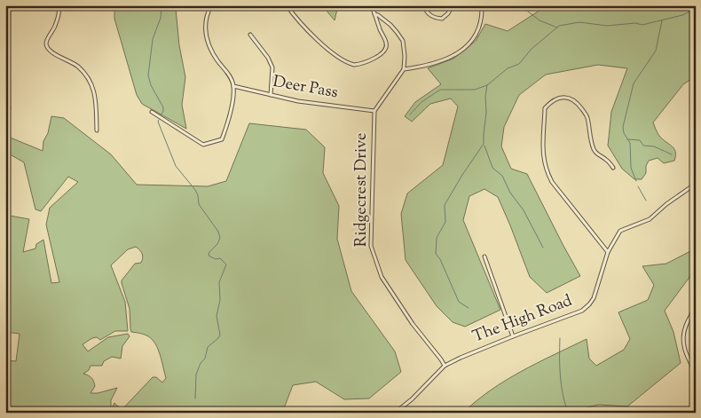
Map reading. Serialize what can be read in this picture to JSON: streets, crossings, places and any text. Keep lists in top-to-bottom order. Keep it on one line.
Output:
{"streets":{"street":["Deer Pass","Ridgecrest Drive","The High Road"]},"crossings":[["Deer Pass","Ridgecrest Drive"],["Ridgecrest Drive","The High Road"]]}
